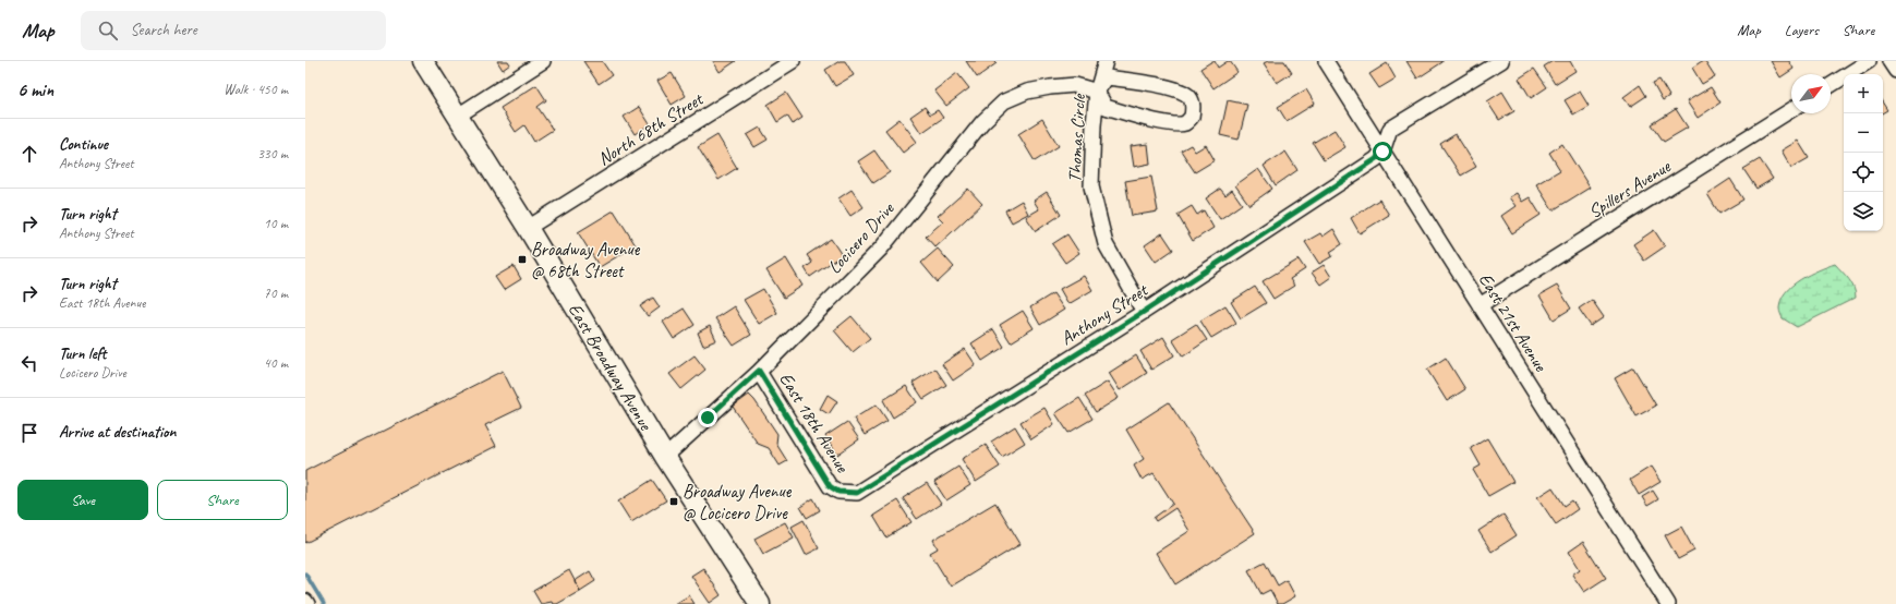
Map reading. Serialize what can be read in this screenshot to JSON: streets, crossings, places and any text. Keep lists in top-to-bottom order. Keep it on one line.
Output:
{"streets":{"main road":["East Broadway Avenue"],"street":["North 68th Street","Thomas Circle","Spillers Avenue","Locicero Drive","Anthony Street","East 21st Avenue","East 18th Avenue"]},"crossings":[["North 68th Street","East Broadway Avenue"],["Thomas Circle","Locicero Drive"],["Thomas Circle","Anthony Street"],["Spillers Avenue","East 21st Avenue"],["Locicero Drive","East Broadway Avenue"],["Locicero Drive","East 18th Avenue"],["Anthony Street","East 21st Avenue"],["Anthony Street","East 18th Avenue"]],"places":{"transit":["Broadway Avenue @ 68th Street","Broadway Avenue @ Locicero Drive"]},"north":"top right","page":{"header":"Map","search":"Search here","nav":["Map","Layers","Share"],"heading":["6 min","Walk · 450 m"],"map_buttons":["+","−"],"list":[["Continue","Anthony Street","330 m"],["Turn right","Anthony Street","10 m"],["Turn right","East 18th Avenue","70 m"],["Turn left","Locicero Drive","40 m"],"Arrive at destination"],"buttons":["Save","Share"]}}
